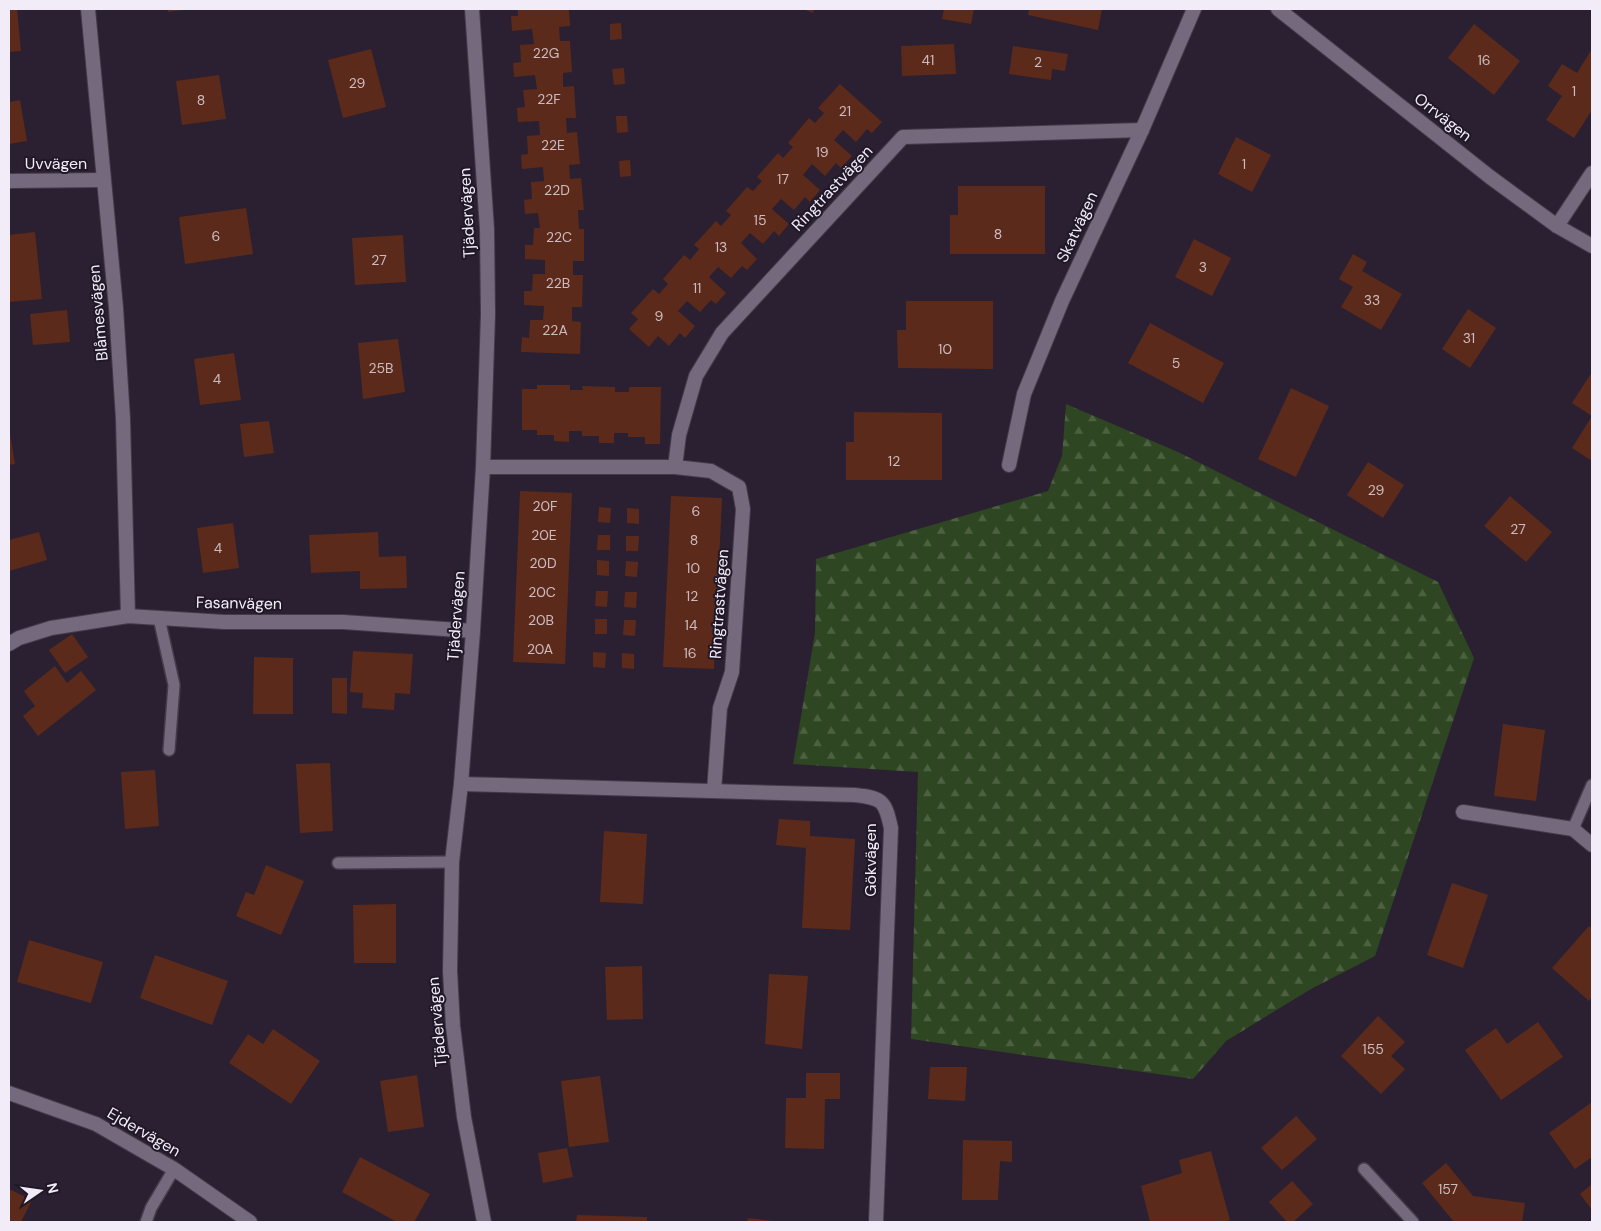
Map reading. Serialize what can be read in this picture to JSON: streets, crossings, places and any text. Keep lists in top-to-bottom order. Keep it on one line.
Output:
{"streets":{"street":["Orrvägen","Uvvägen","Ringtrastvägen","Tjädervägen","Skatvägen","Blåmesvägen","Fasanvägen","Gökvägen","Ejdervägen"]},"crossings":[["Uvvägen","Blåmesvägen"],["Ringtrastvägen","Tjädervägen"],["Ringtrastvägen","Skatvägen"],["Ringtrastvägen","Gökvägen"],["Tjädervägen","Fasanvägen"],["Tjädervägen","Gökvägen"],["Blåmesvägen","Fasanvägen"]],"house_numbers":["22G","41","16","2","29","1","22F","8","21","22E","19","1","17","22D","15","8","6","22C","13","27","3","22B","11","33","9","22A","31","10","5","25B","4","12","29","20F","6","27","20E","8","4","20D","10","20C","12","20B","14","20A","16","155","157"],"north":"right"}
